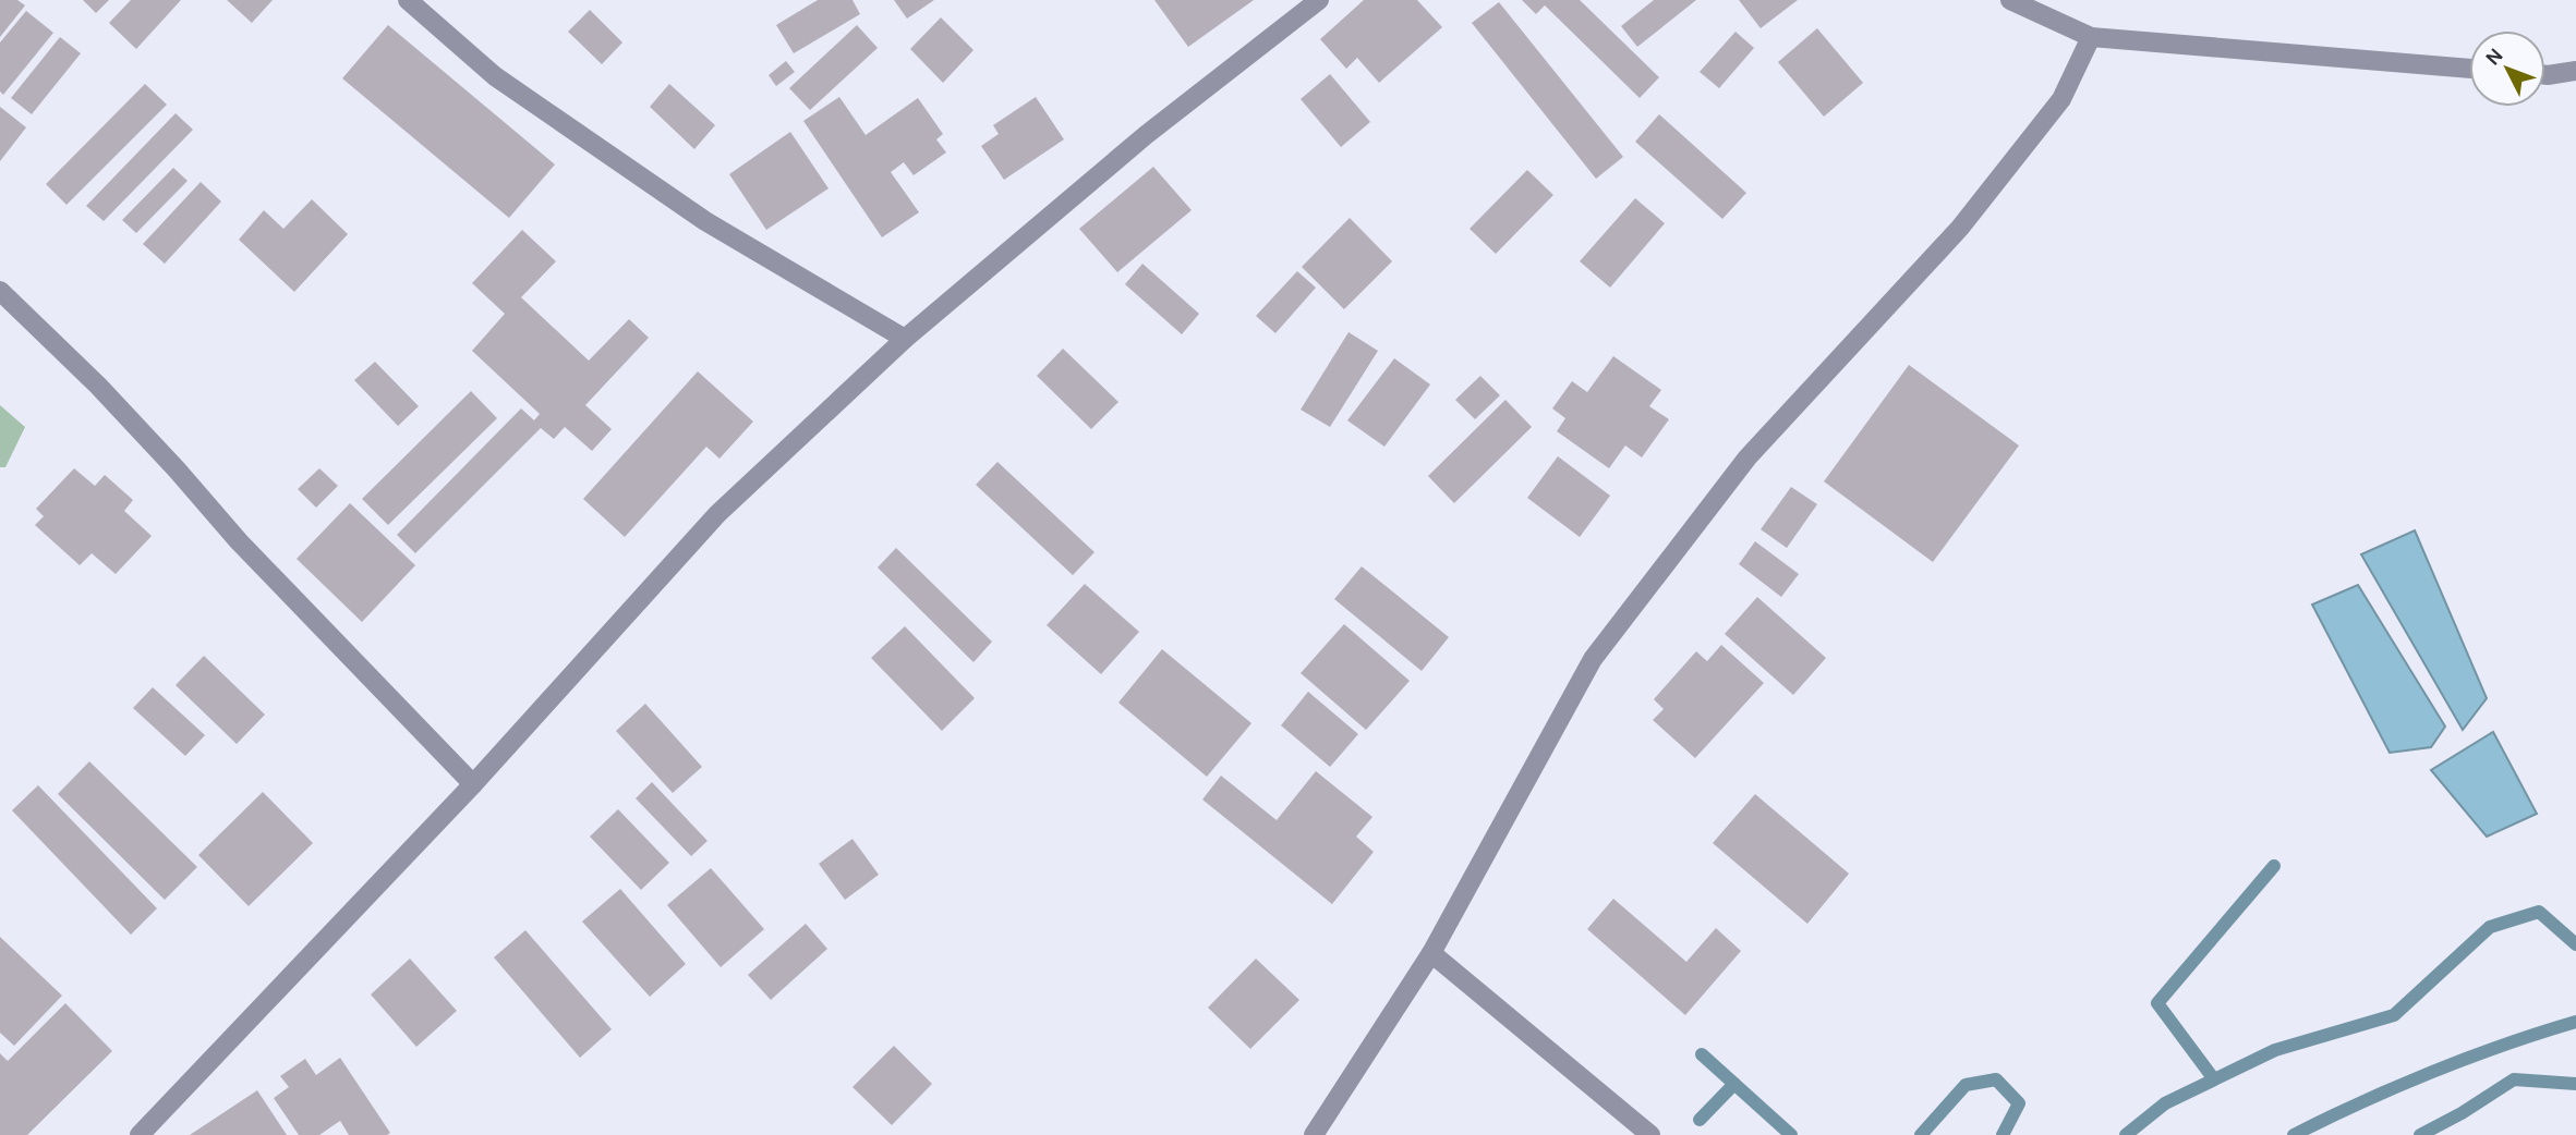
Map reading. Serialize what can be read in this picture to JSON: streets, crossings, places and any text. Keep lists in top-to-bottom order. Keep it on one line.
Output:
{"north":"top left"}
